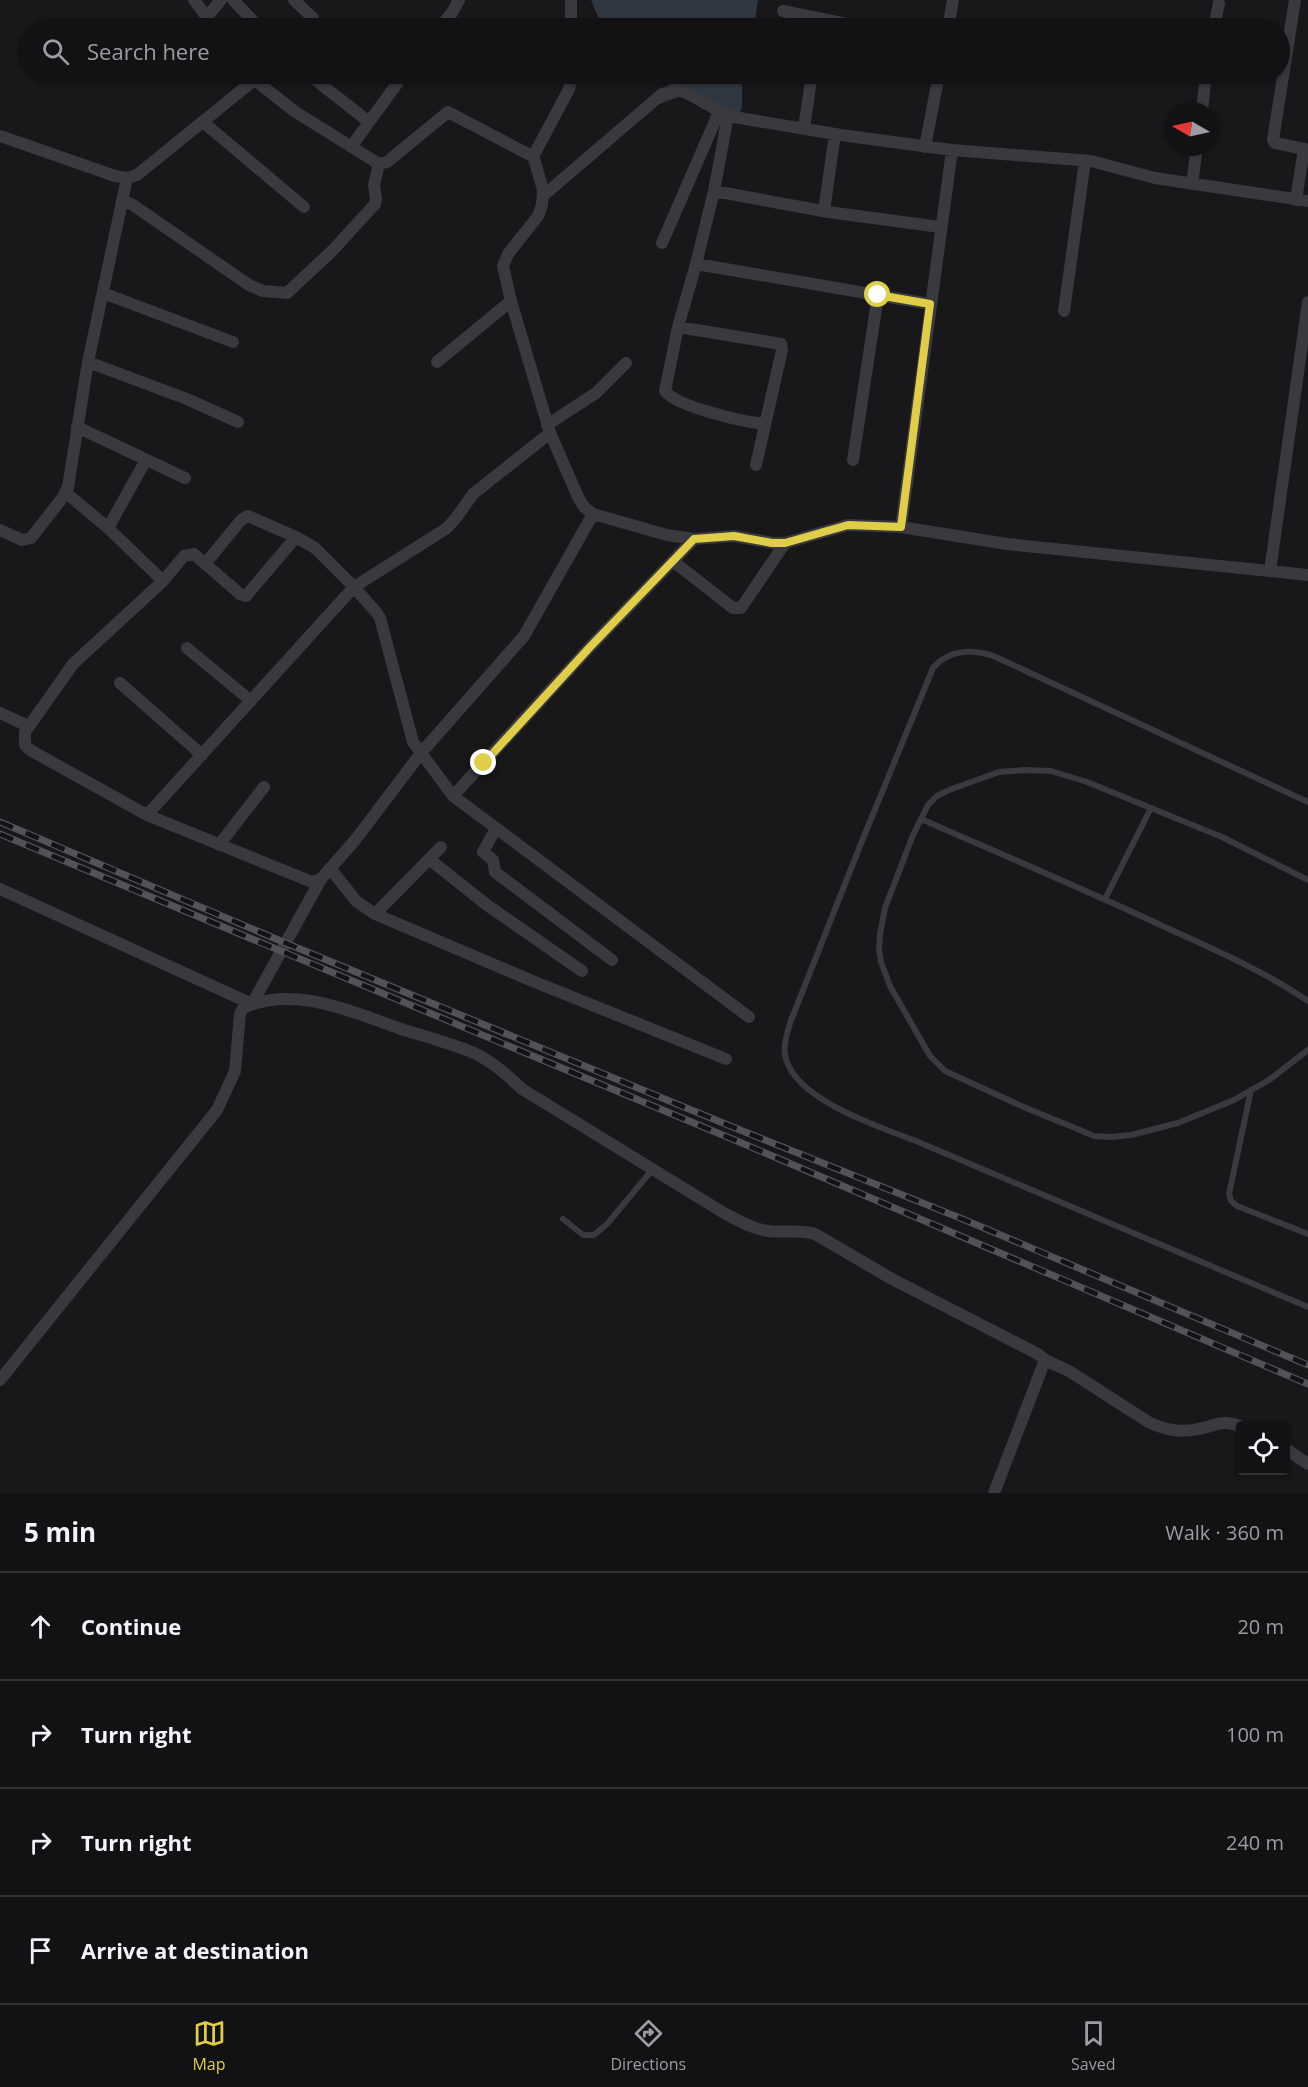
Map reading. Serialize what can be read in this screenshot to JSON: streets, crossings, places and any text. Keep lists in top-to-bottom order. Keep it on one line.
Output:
{"north":"left","page":{"search":"Search here","heading":["5 min","Walk · 360 m"],"list":[["Continue","20 m"],["Turn right","100 m"],["Turn right","240 m"],"Arrive at destination"],"nav":["Map","Directions","Saved"]}}
